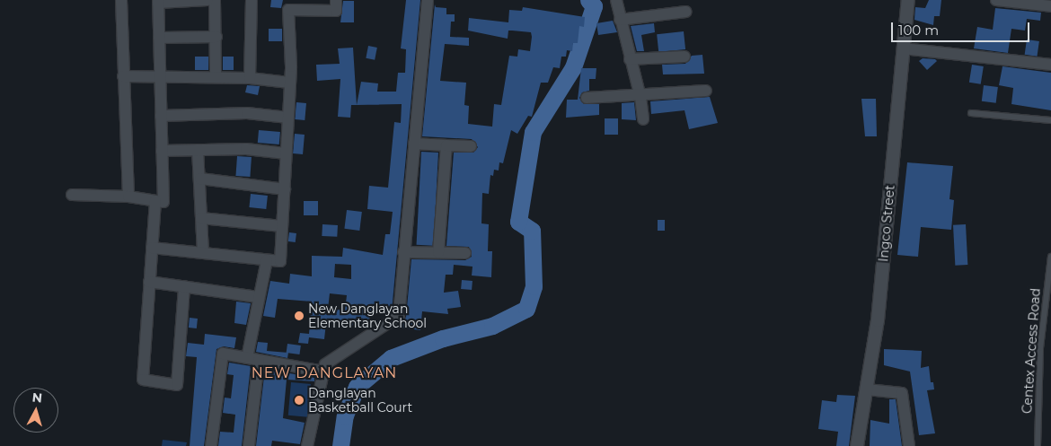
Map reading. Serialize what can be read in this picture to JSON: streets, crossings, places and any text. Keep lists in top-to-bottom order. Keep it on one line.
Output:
{"streets":{"street":["Ingco Street"],"lane":["Centex Access Road"]},"districts":["NEW DANGLAYAN"],"places":["New Danglayan Elementary School","Danglayan Basketball Court"],"scale_bar":"100 m","north":"top"}
